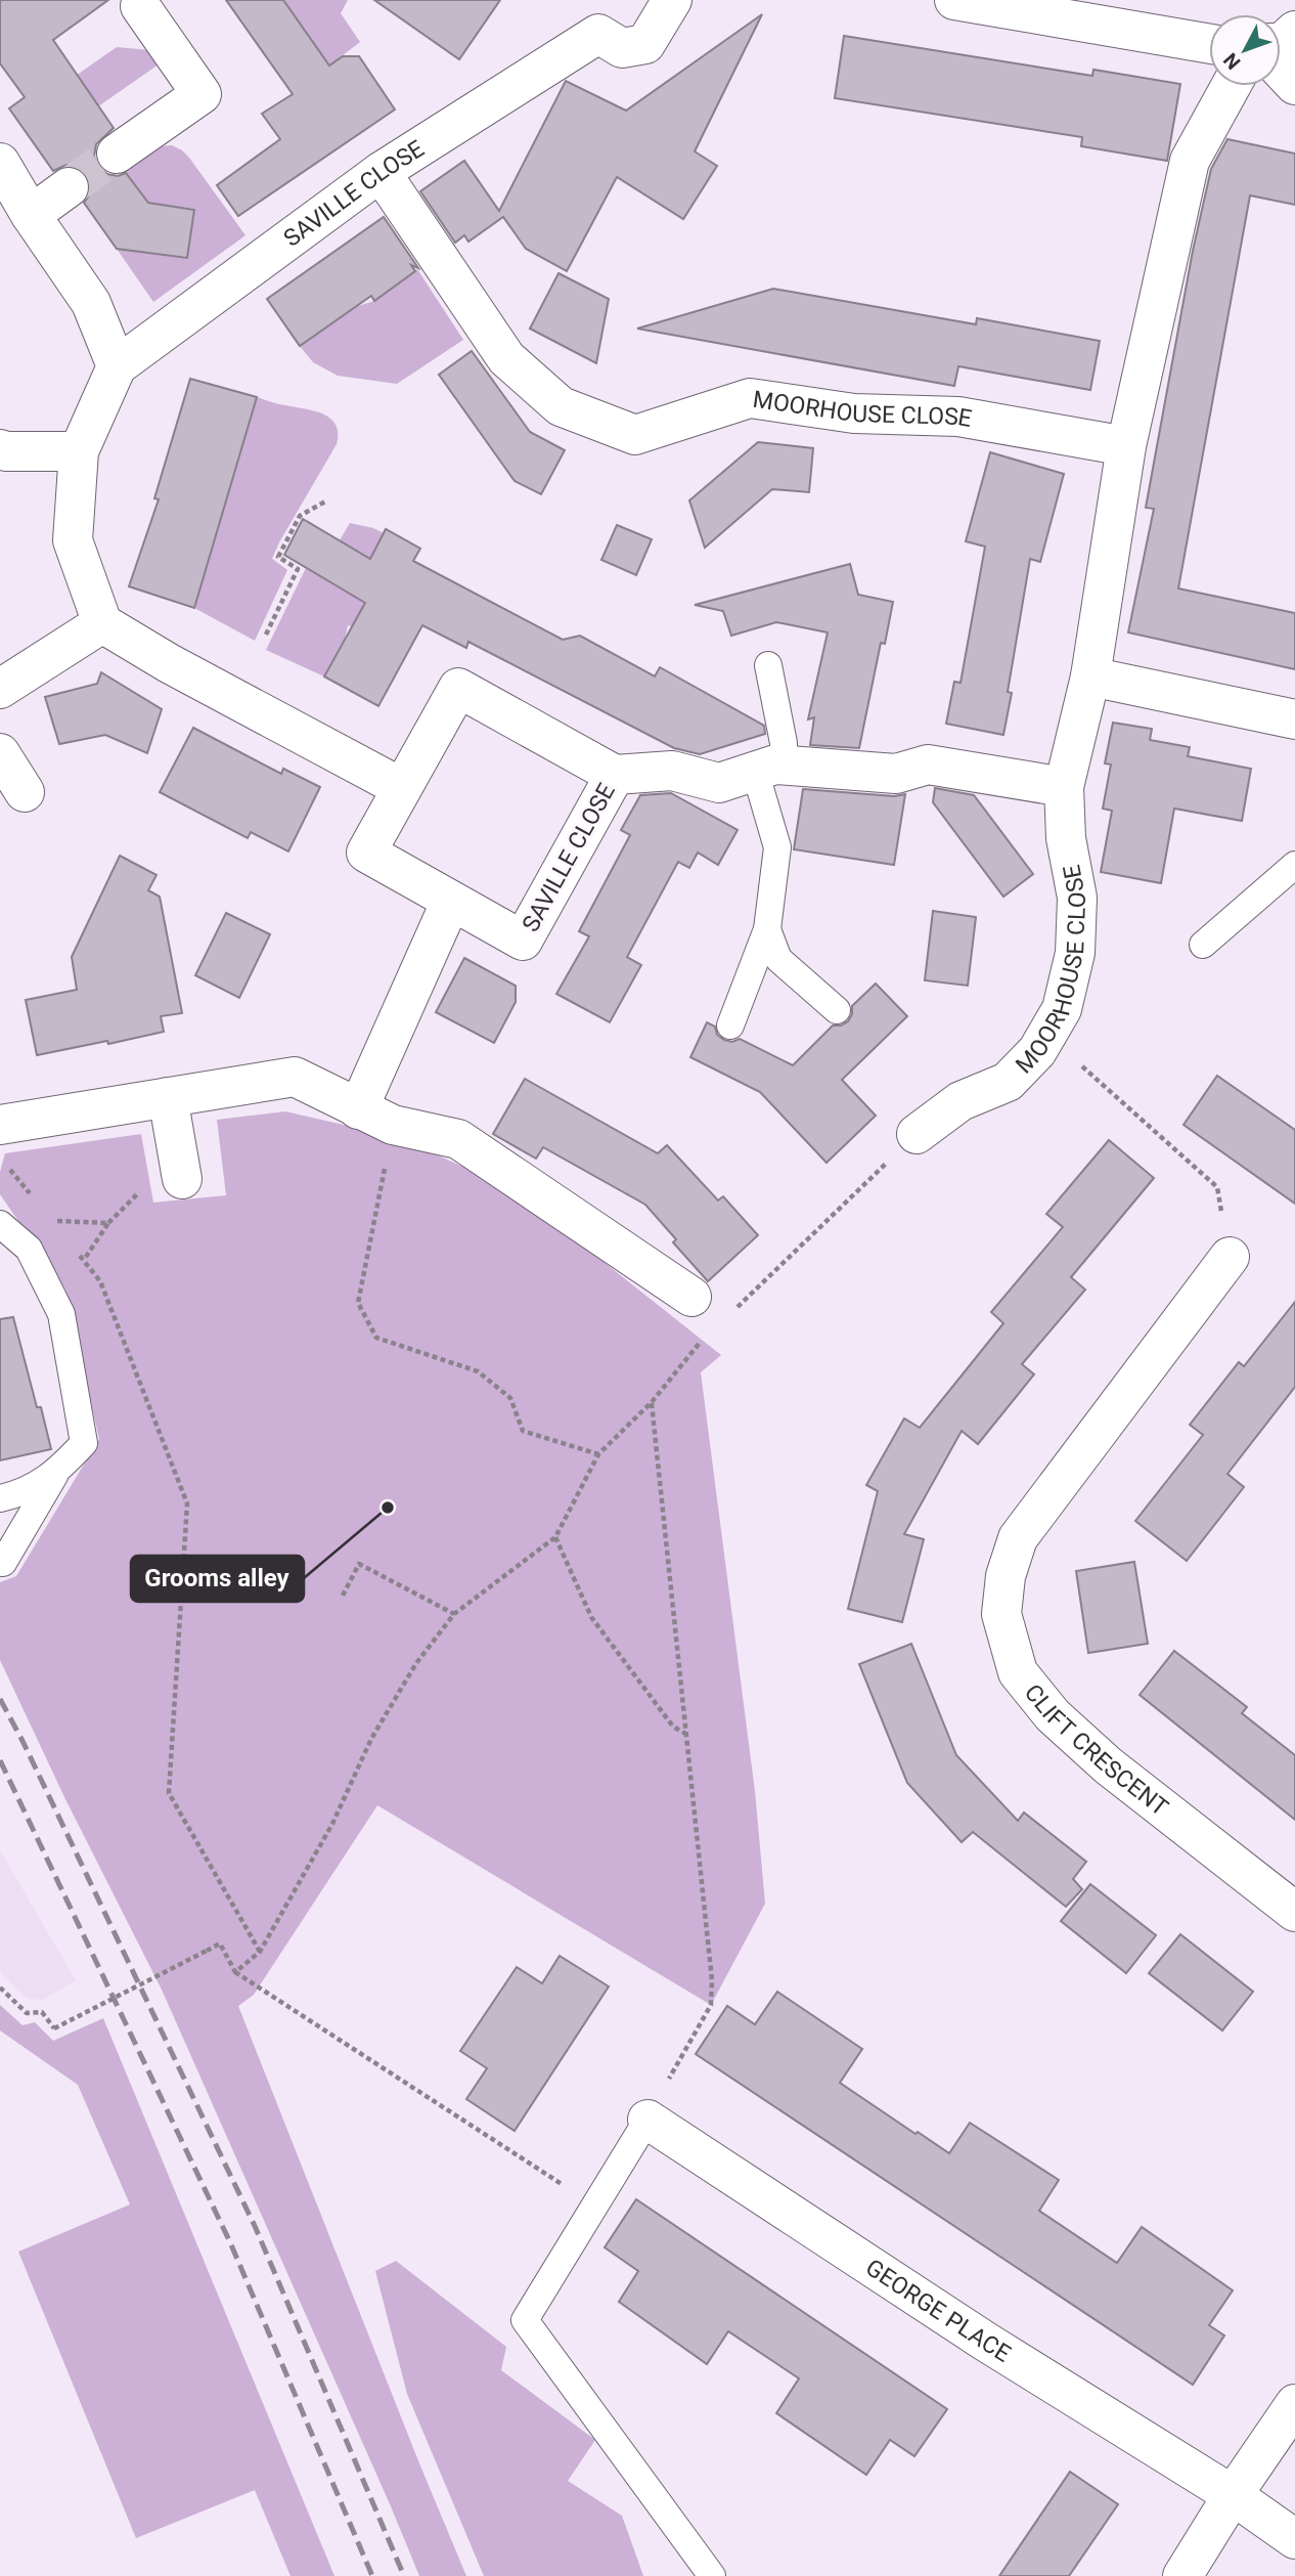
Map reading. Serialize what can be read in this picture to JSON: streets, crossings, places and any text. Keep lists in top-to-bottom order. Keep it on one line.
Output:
{"streets":{"street":["SAVILLE CLOSE","MOORHOUSE CLOSE","CLIFT CRESCENT","GEORGE PLACE"]},"crossings":[["SAVILLE CLOSE","MOORHOUSE CLOSE"]],"places":["Grooms alley"],"north":"bottom left"}
